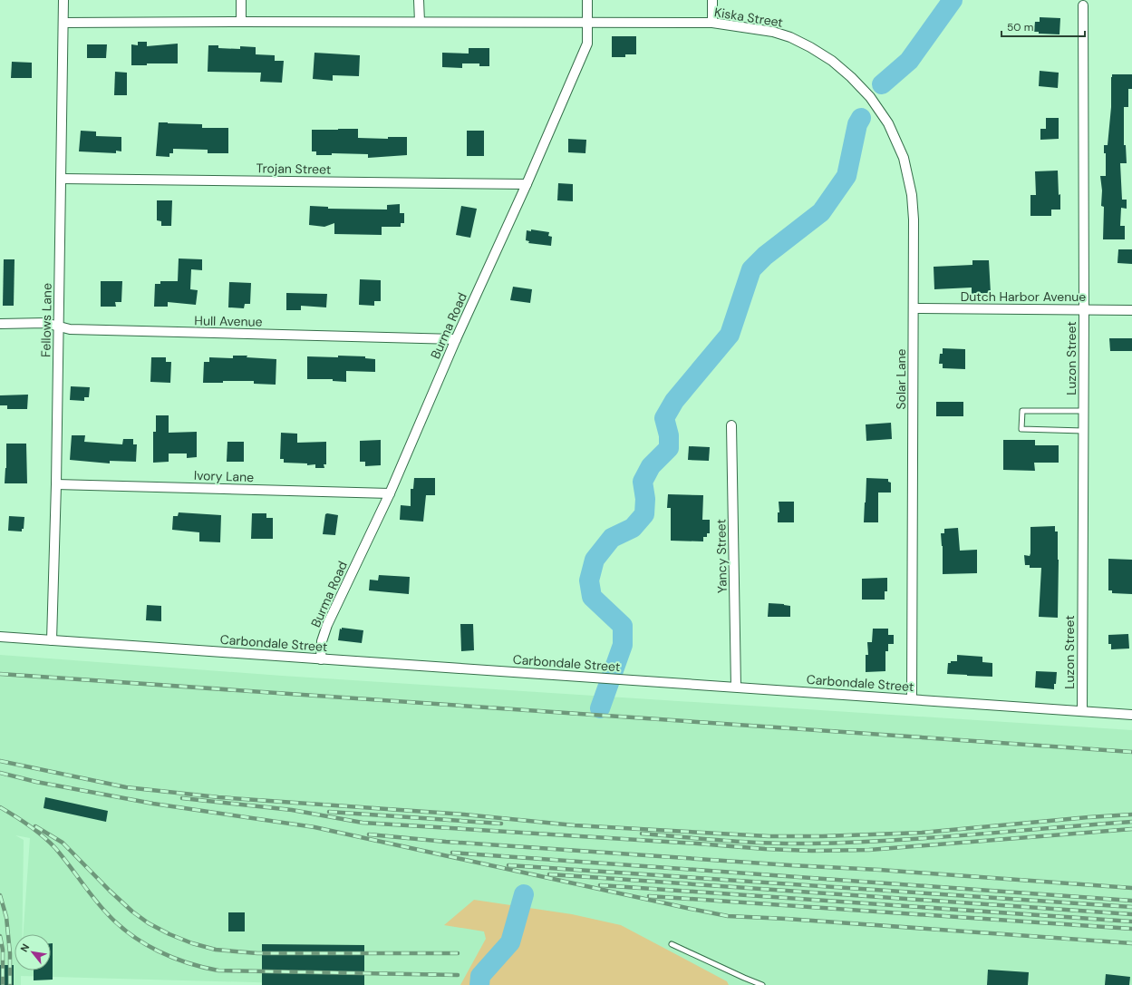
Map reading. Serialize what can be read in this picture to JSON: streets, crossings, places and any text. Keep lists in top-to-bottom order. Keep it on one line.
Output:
{"streets":{"street":["Kiska Street","Trojan Street","Dutch Harbor Avenue","Fellows Lane","Hull Avenue","Burma Road","Luzon Street","Solar Lane","Ivory Lane","Yancy Street","Carbondale Street"]},"crossings":[["Kiska Street","Fellows Lane"],["Kiska Street","Burma Road"],["Kiska Street","Solar Lane"],["Trojan Street","Fellows Lane"],["Trojan Street","Burma Road"],["Dutch Harbor Avenue","Luzon Street"],["Dutch Harbor Avenue","Solar Lane"],["Fellows Lane","Hull Avenue"],["Fellows Lane","Ivory Lane"],["Fellows Lane","Carbondale Street"],["Hull Avenue","Burma Road"],["Burma Road","Ivory Lane"],["Burma Road","Carbondale Street"],["Luzon Street","Carbondale Street"],["Solar Lane","Carbondale Street"],["Yancy Street","Carbondale Street"]],"scale_bar":"50 m","north":"top left"}
